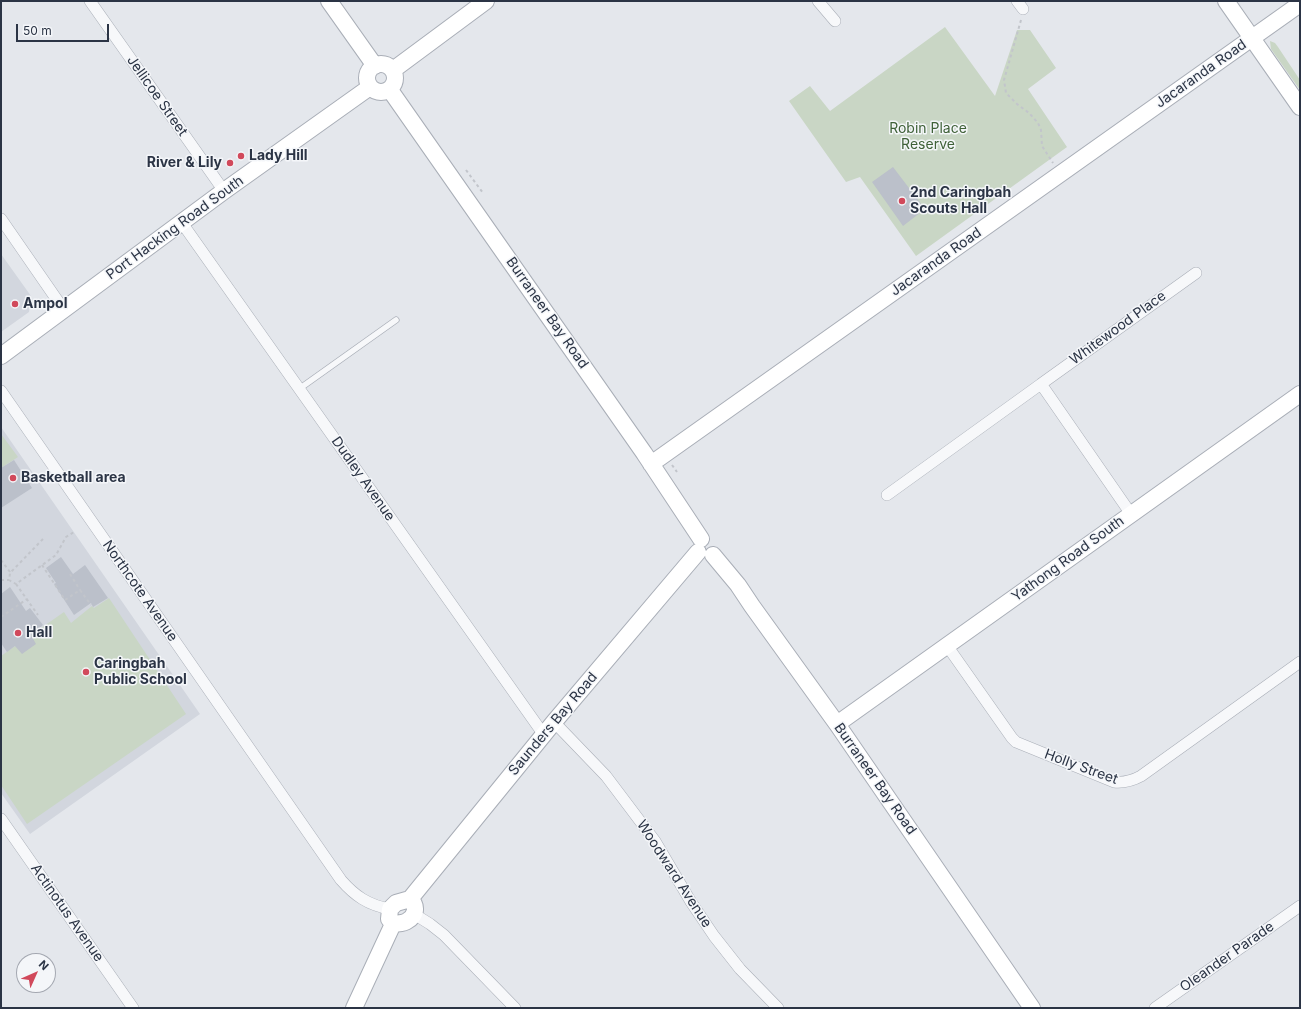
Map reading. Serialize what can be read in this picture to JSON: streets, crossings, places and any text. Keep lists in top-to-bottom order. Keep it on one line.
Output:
{"streets":{"street":["Jacaranda Road","Jellicoe Street","Port Hacking Road South","Burraneer Bay Road","Whitewood Place","Dudley Avenue","Yathong Road South","Northcote Avenue","Saunders Bay Road","Holly Street","Woodward Avenue","Actinotus Avenue","Oleander Parade"]},"crossings":[["Jacaranda Road","Burraneer Bay Road"],["Jellicoe Street","Port Hacking Road South"],["Port Hacking Road South","Burraneer Bay Road"],["Port Hacking Road South","Dudley Avenue"],["Burraneer Bay Road","Yathong Road South"],["Burraneer Bay Road","Saunders Bay Road"],["Dudley Avenue","Saunders Bay Road"],["Yathong Road South","Holly Street"],["Saunders Bay Road","Woodward Avenue"]],"parks":["Robin Place Reserve"],"places":["Lady Hill","River & Lily","2nd Caringbah Scouts Hall","Ampol","Basketball area","Hall","Caringbah Public School"],"scale_bar":"50 m","north":"top right"}
